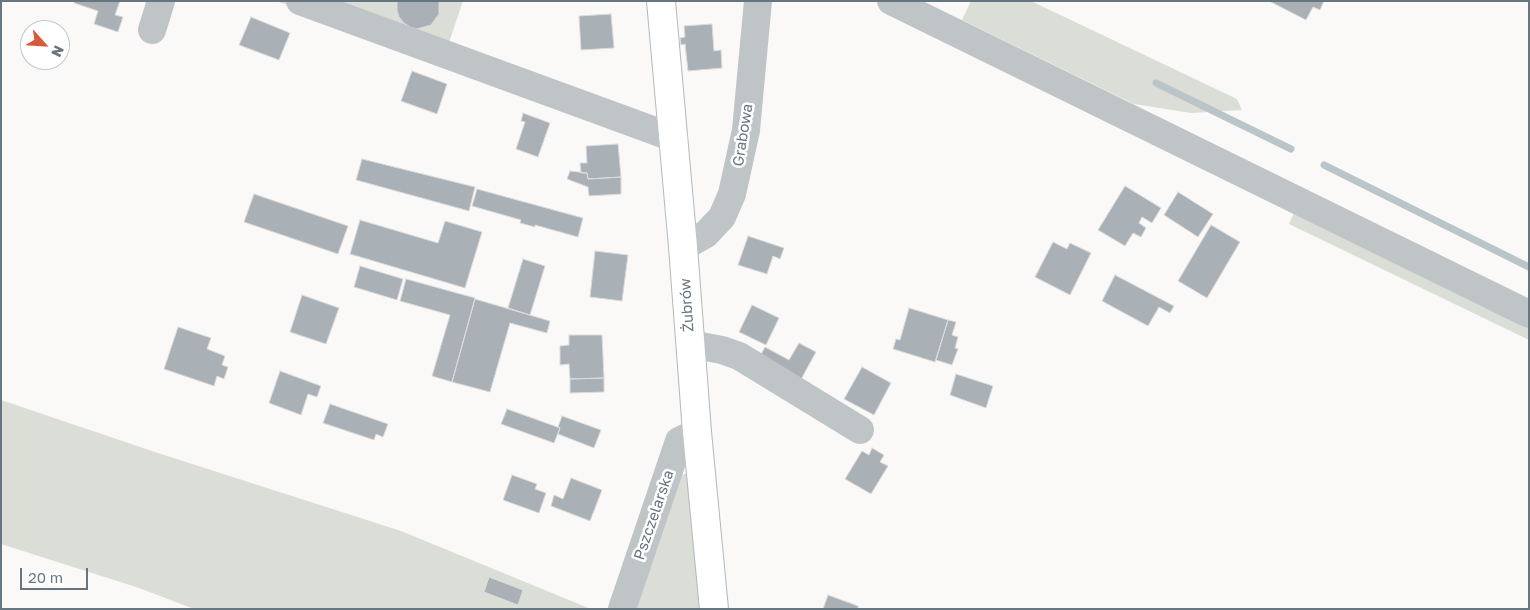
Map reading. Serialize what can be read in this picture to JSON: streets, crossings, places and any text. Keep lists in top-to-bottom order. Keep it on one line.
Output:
{"streets":{"main road":["Żubrów"],"street":["Grabowa","Pszczelarska"]},"crossings":[["Grabowa","Żubrów"],["Żubrów","Pszczelarska"]],"scale_bar":"20 m","north":"bottom right"}
